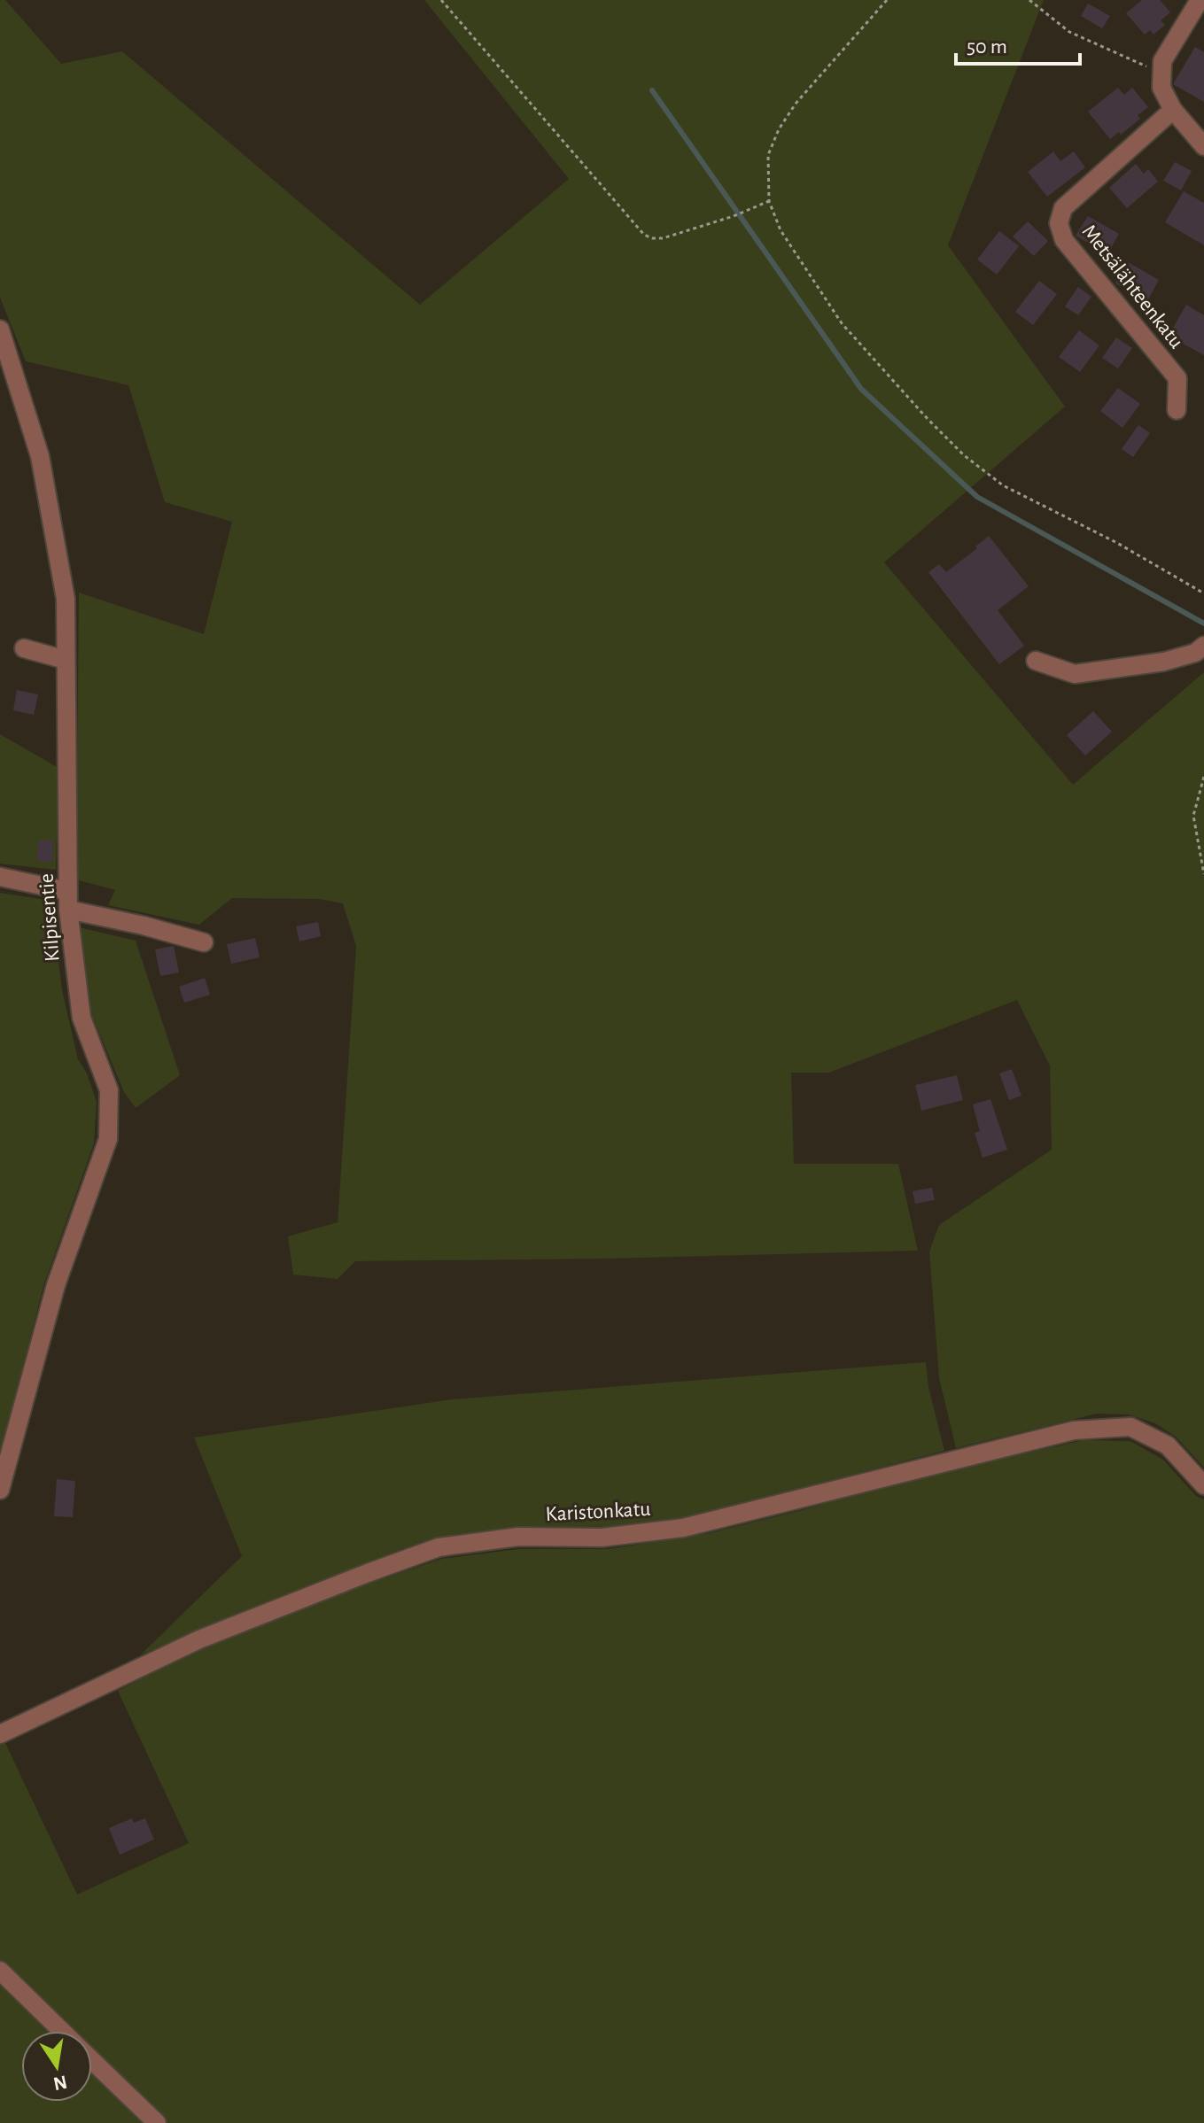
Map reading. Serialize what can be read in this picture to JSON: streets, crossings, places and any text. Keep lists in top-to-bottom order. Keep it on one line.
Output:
{"streets":{"street":["Metsälähteenkatu","Kilpisentie","Karistonkatu"]},"scale_bar":"50 m","north":"bottom"}
